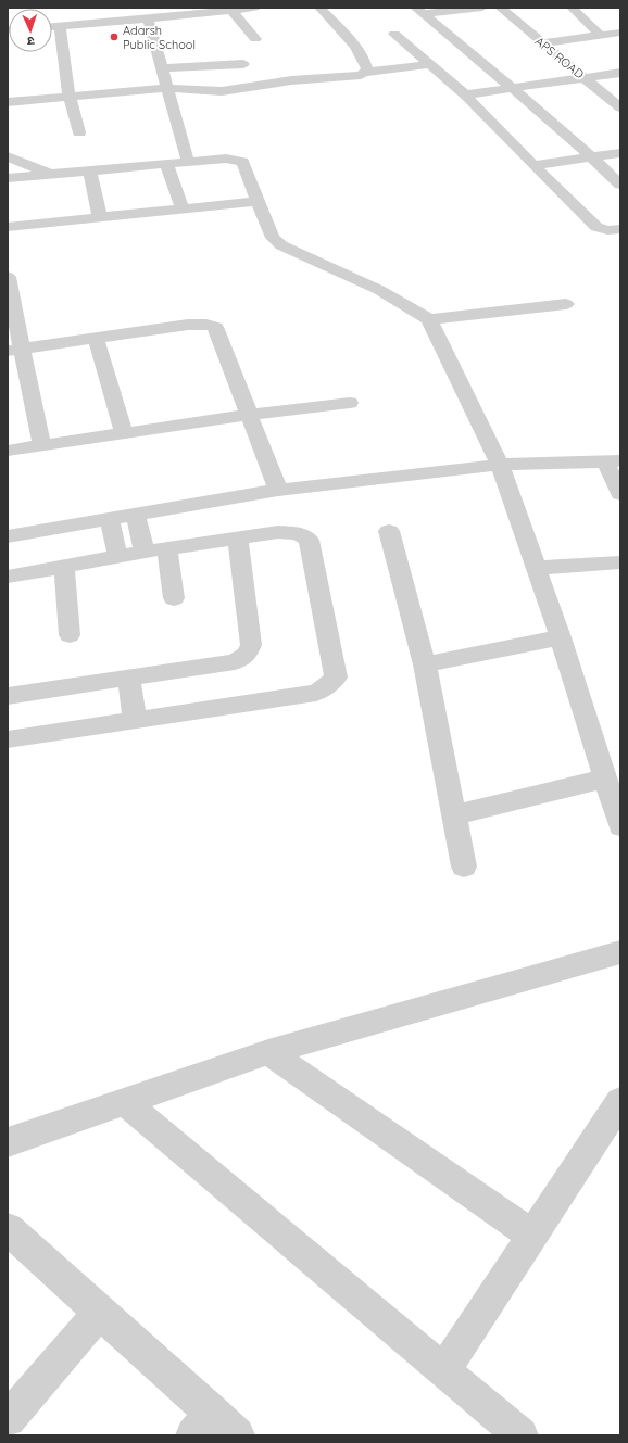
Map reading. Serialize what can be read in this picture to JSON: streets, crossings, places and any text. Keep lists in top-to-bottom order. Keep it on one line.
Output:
{"streets":{"street":["APS ROAD"]},"places":["Adarsh Public School"],"north":"bottom"}
